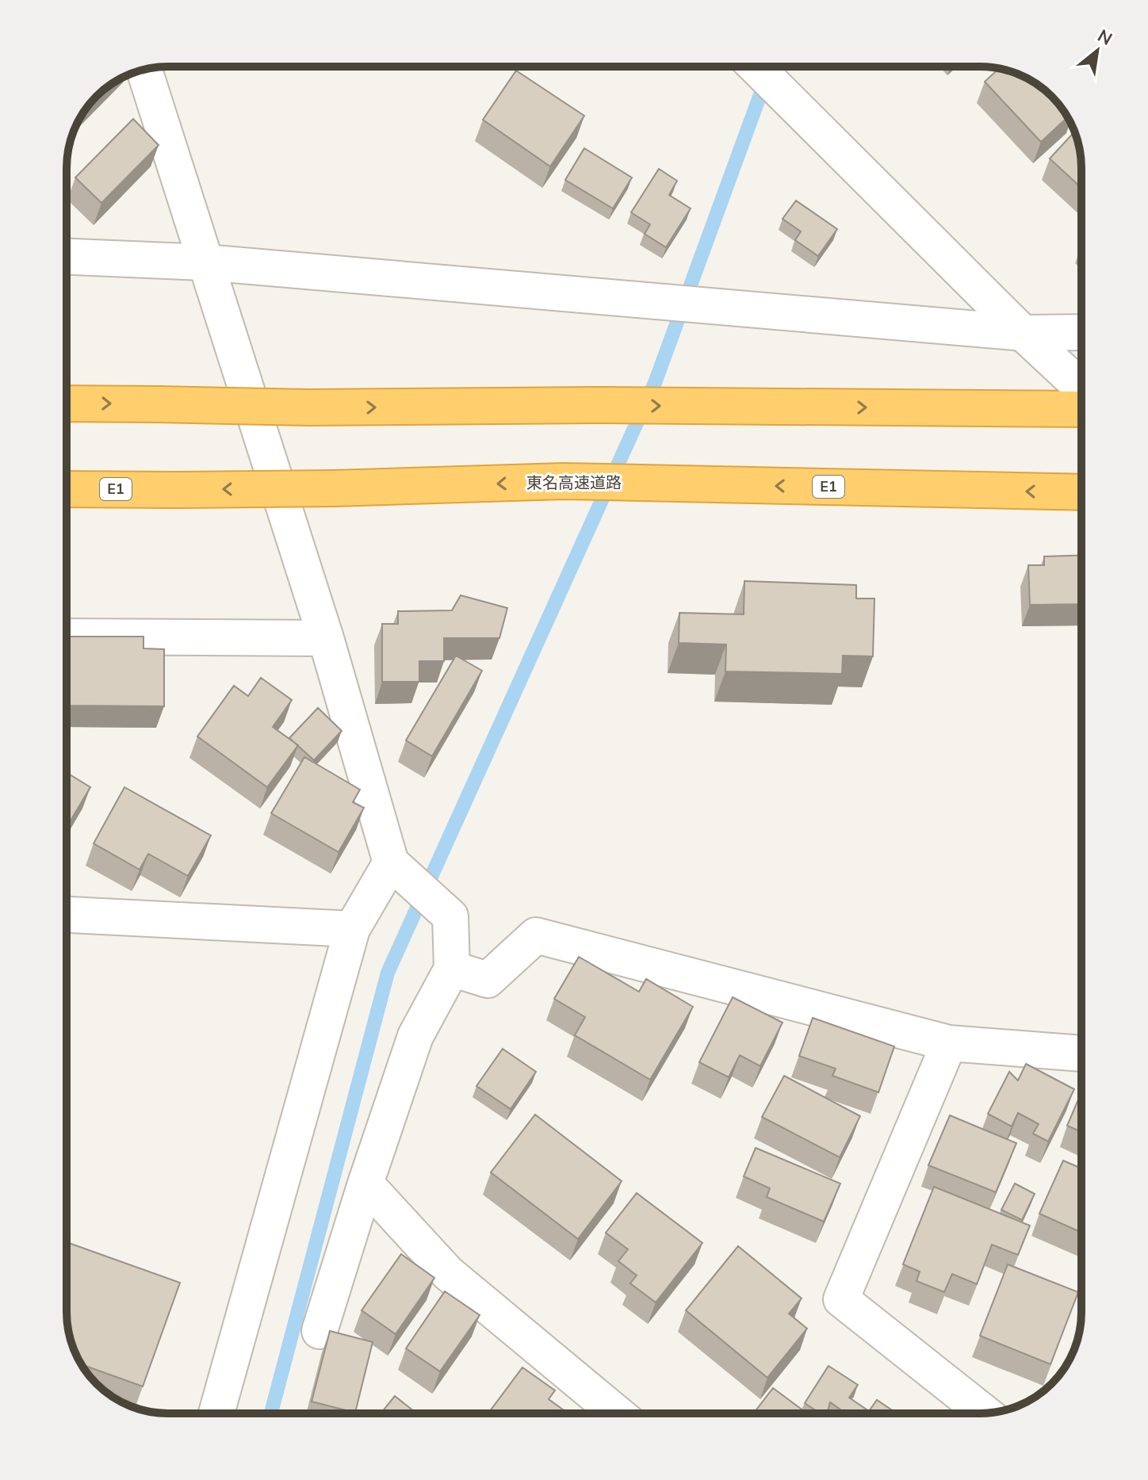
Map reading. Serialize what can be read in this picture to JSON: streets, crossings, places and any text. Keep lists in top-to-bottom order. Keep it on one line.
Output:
{"streets":{"highway":["東名高速道路","E1"]},"north":"top right"}
